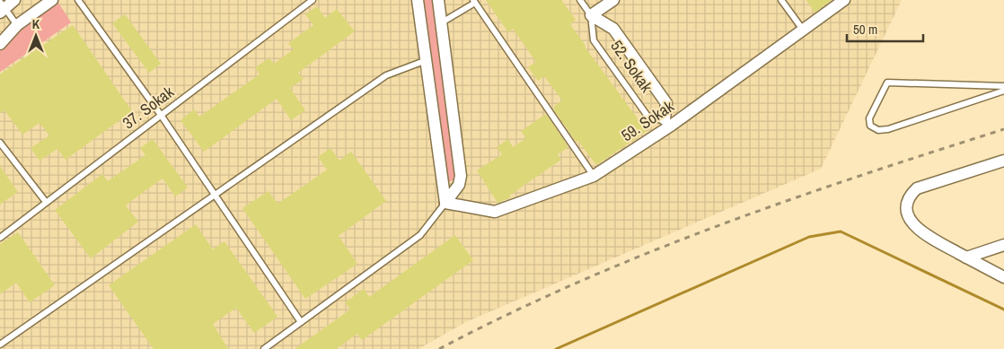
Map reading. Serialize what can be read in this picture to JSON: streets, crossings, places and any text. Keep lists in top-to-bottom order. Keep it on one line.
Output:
{"streets":{"street":["52. Sokak","59. Sokak"],"lane":["37. Sokak"]},"crossings":[["52. Sokak","59. Sokak"]],"scale_bar":"50 m","north":"top"}
